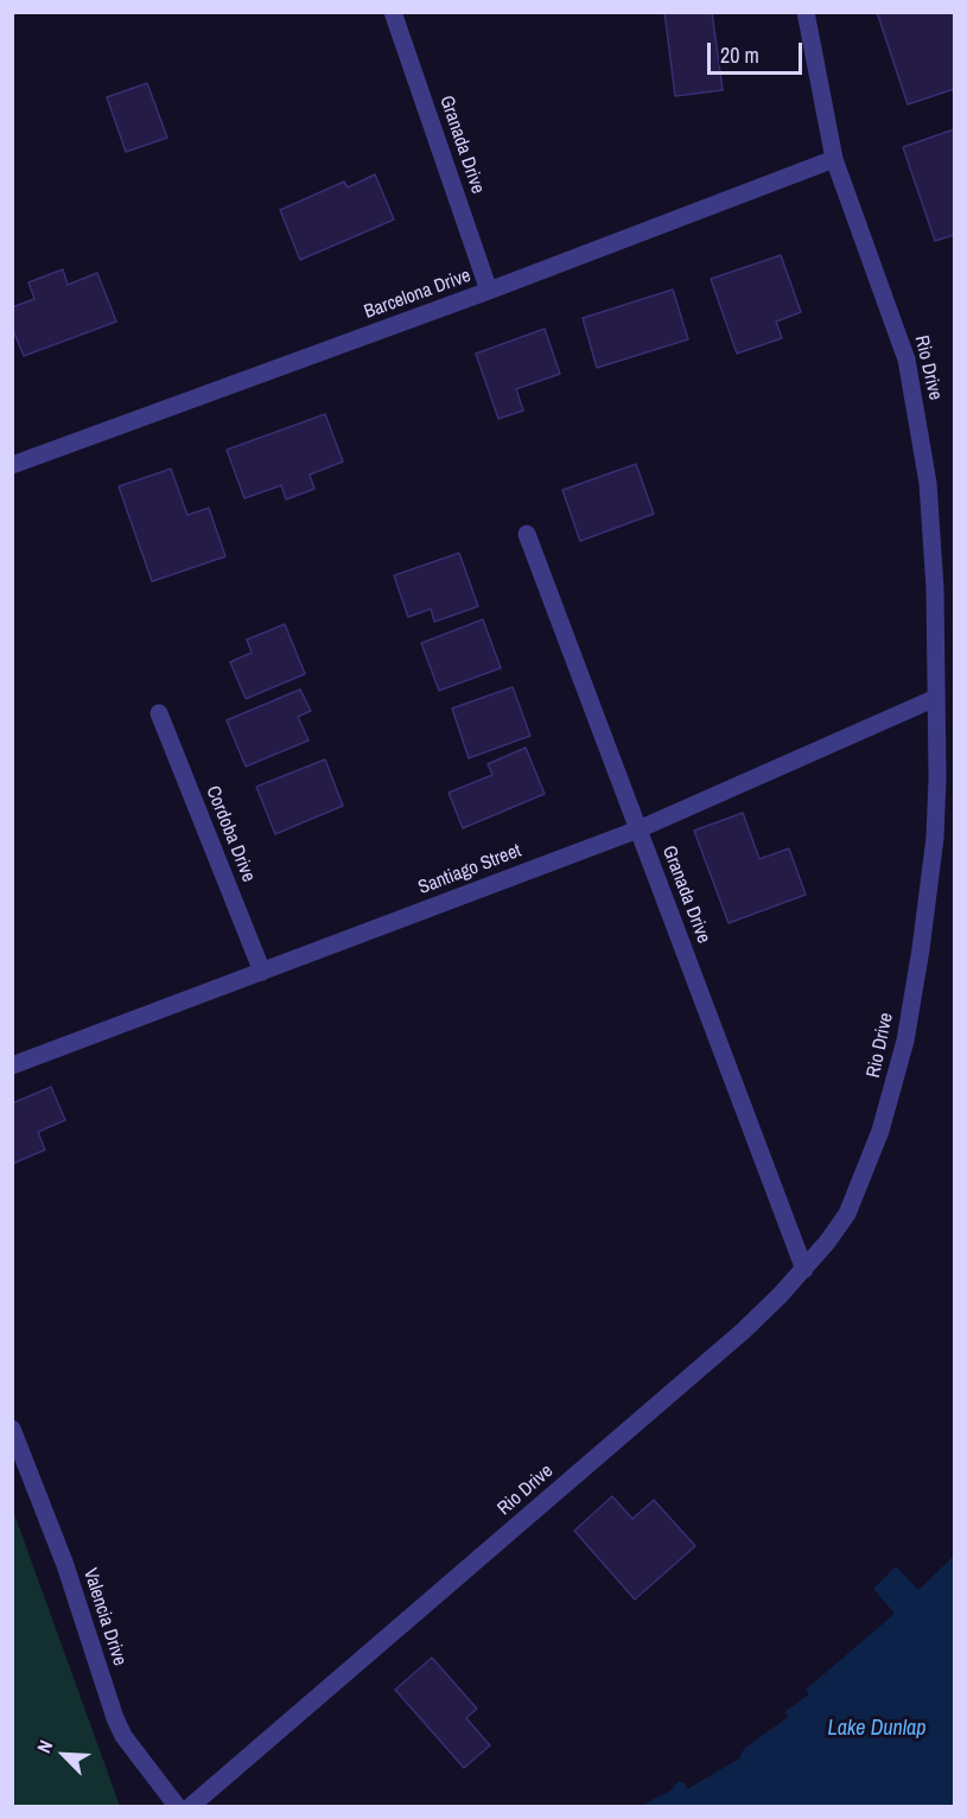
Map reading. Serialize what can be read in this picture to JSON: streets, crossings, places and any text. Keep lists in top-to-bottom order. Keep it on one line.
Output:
{"streets":{"street":["Granada Drive","Barcelona Drive","Rio Drive","Cordoba Drive","Santiago Street","Valencia Drive"]},"crossings":[["Granada Drive","Barcelona Drive"],["Granada Drive","Rio Drive"],["Granada Drive","Santiago Street"],["Barcelona Drive","Rio Drive"],["Rio Drive","Santiago Street"],["Cordoba Drive","Santiago Street"]],"water":["Lake Dunlap"],"scale_bar":"20 m","north":"top left"}
